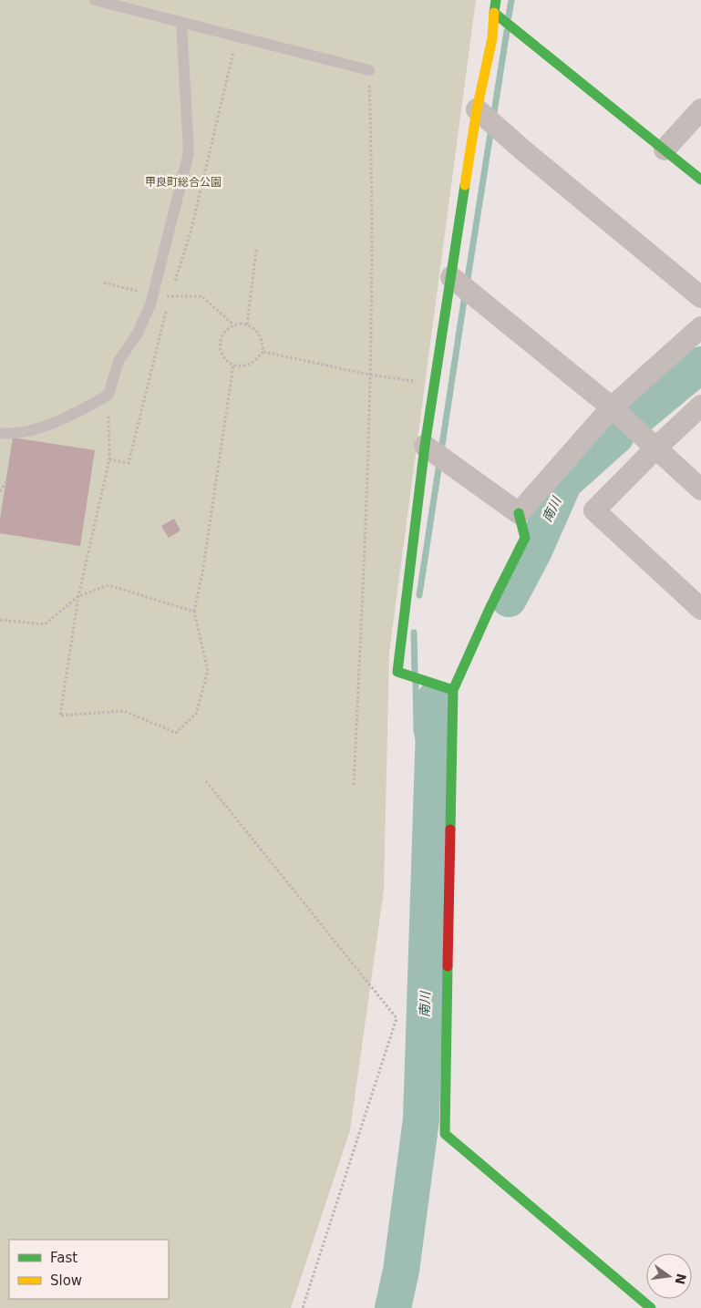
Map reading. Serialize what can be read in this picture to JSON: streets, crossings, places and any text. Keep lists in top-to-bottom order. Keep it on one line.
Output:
{"water":["南川"],"parks":["甲良町総合公園"],"legend":["Fast","Slow"],"north":"right"}
